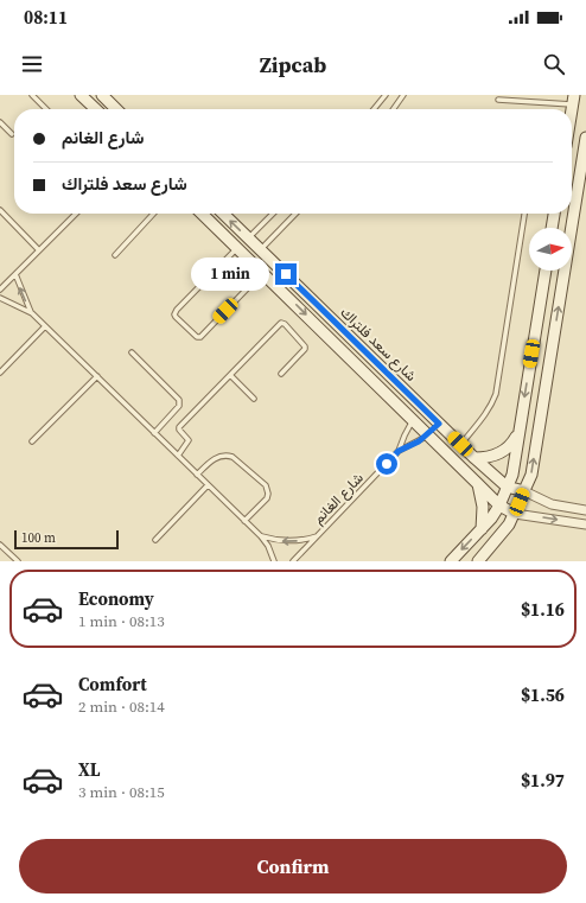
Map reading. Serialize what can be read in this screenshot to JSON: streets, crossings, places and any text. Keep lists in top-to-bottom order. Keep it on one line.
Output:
{"streets":{"street":["شارع سعد فلتراك"],"lane":["شارع الغانم"]},"crossings":[["شارع سعد فلتراك","شارع الغانم"]],"scale_bar":"100 m","north":"right","page":{"status":"08:11","header":"Zipcab","banner":["شارع الغانم","شارع سعد فلتراك"],"bubble":"1 min","scale":"100 m","list":[{"name":"Economy","note":"1 min · 08:13","value":"$1.16"},{"name":"Comfort","note":"2 min · 08:14","value":"$1.56"},{"name":"XL","note":"3 min · 08:15","value":"$1.97"}],"buttons":"Confirm"}}
